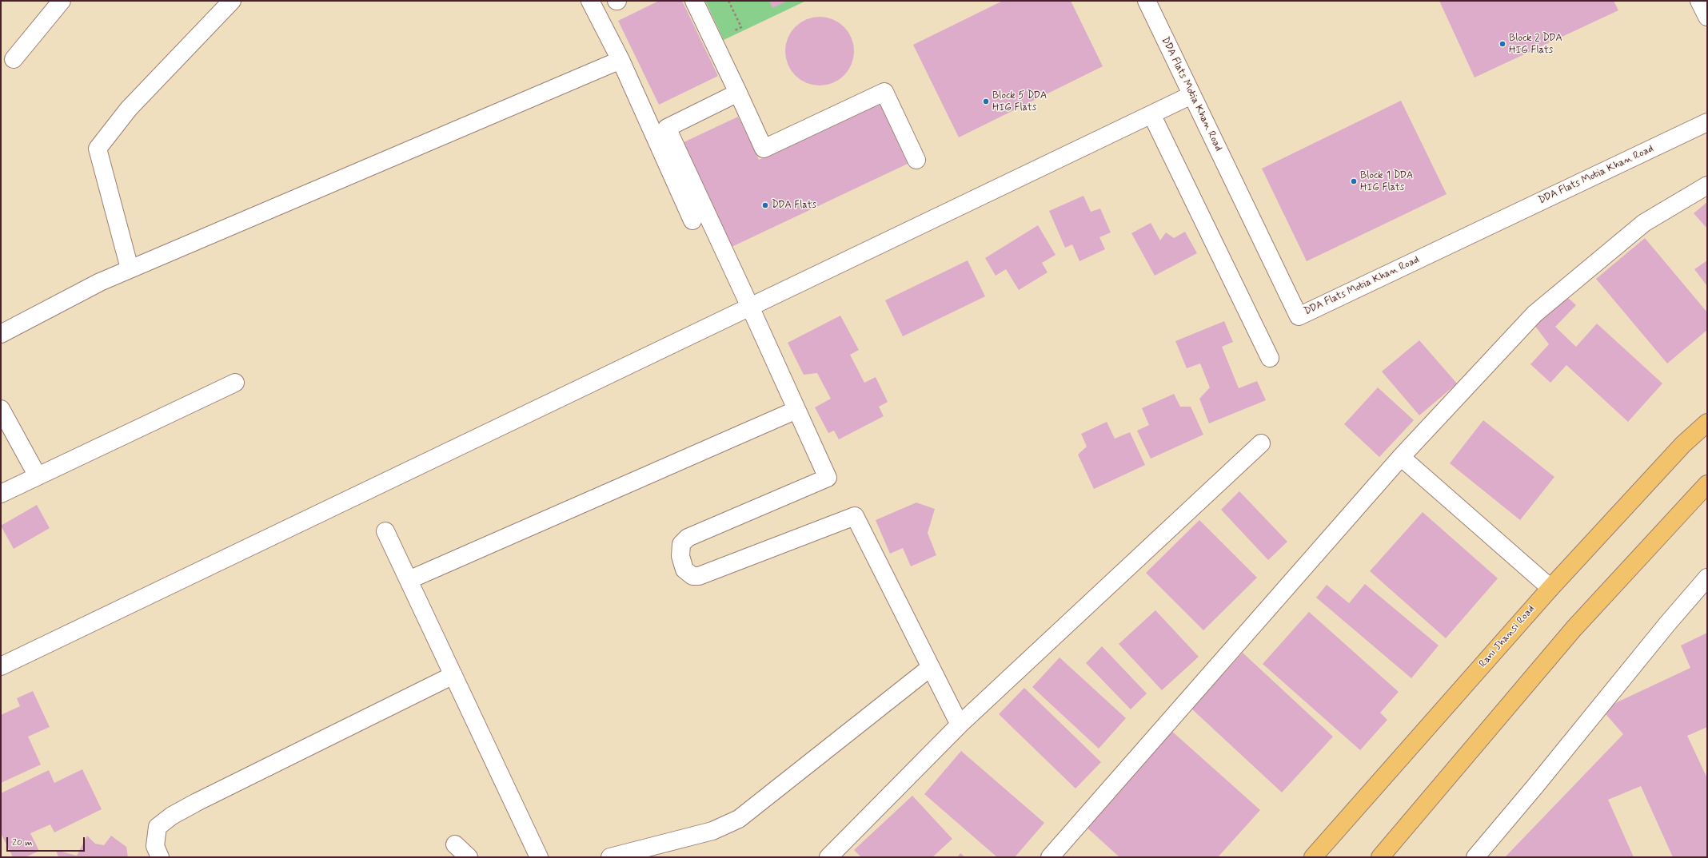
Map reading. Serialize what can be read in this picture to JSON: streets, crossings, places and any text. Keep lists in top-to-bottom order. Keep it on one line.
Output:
{"streets":{"main road":["Rani Jhansi Road"],"street":["DDA Flats Motia Khan Road"]},"places":["Block 2 DDA HIG Flats","Block 5 DDA HIG Flats","Block 1 DDA HIG Flats","DDA Flats"],"scale_bar":"20 m"}
